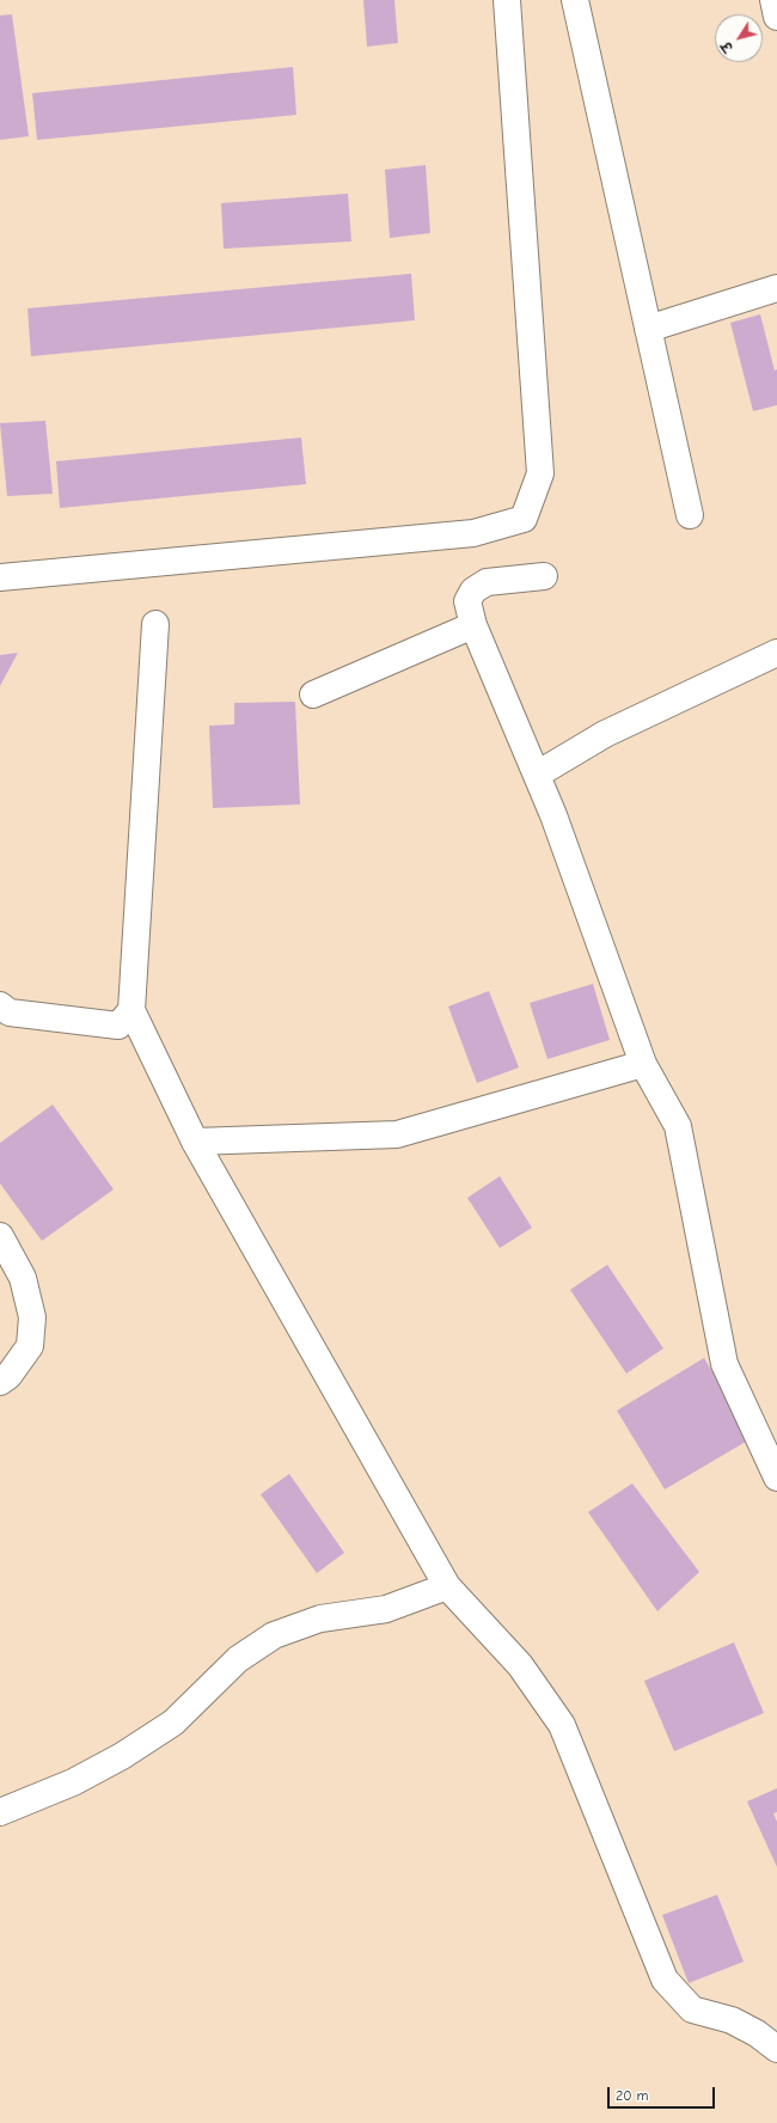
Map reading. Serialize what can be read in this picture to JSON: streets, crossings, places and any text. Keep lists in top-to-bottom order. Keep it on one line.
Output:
{"scale_bar":"20 m","north":"bottom left"}
